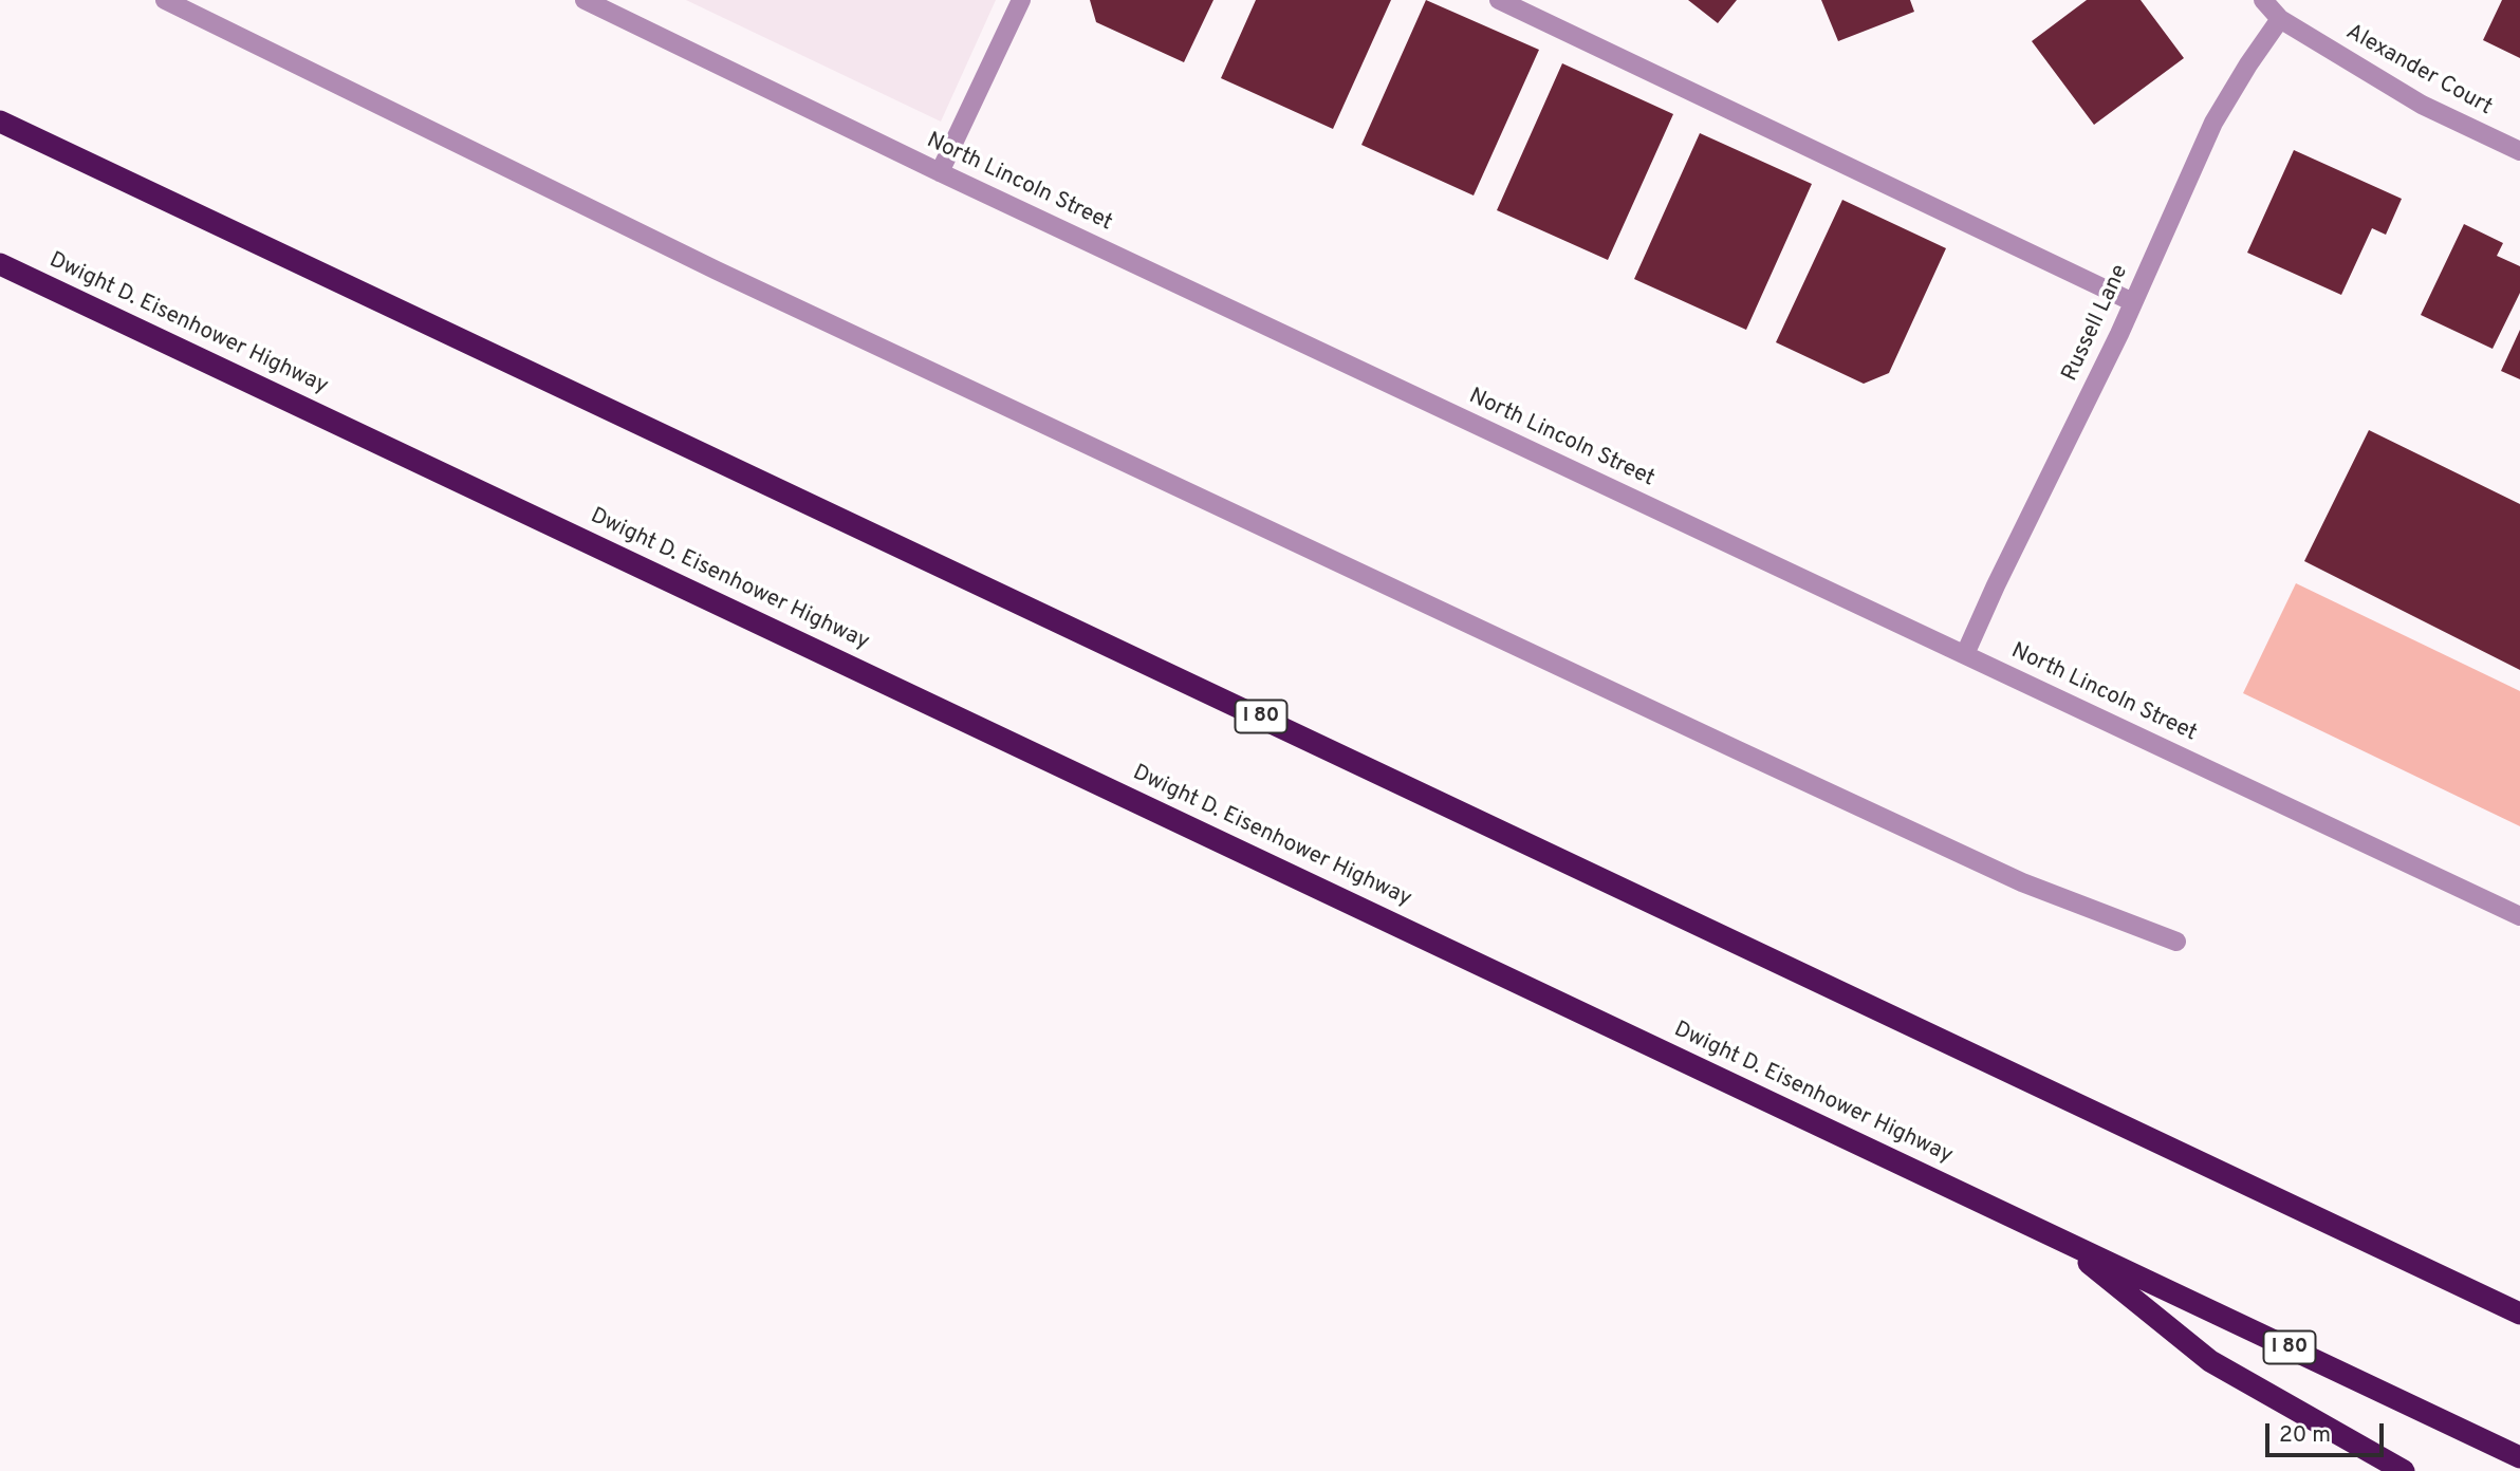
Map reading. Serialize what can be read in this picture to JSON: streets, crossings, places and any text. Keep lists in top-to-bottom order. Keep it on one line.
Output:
{"streets":{"highway":["Dwight D. Eisenhower Highway","I 80"],"street":["Alexander Court","North Lincoln Street","Russell Lane"]},"crossings":[["Alexander Court","Russell Lane"],["North Lincoln Street","Russell Lane"]],"scale_bar":"20 m"}
